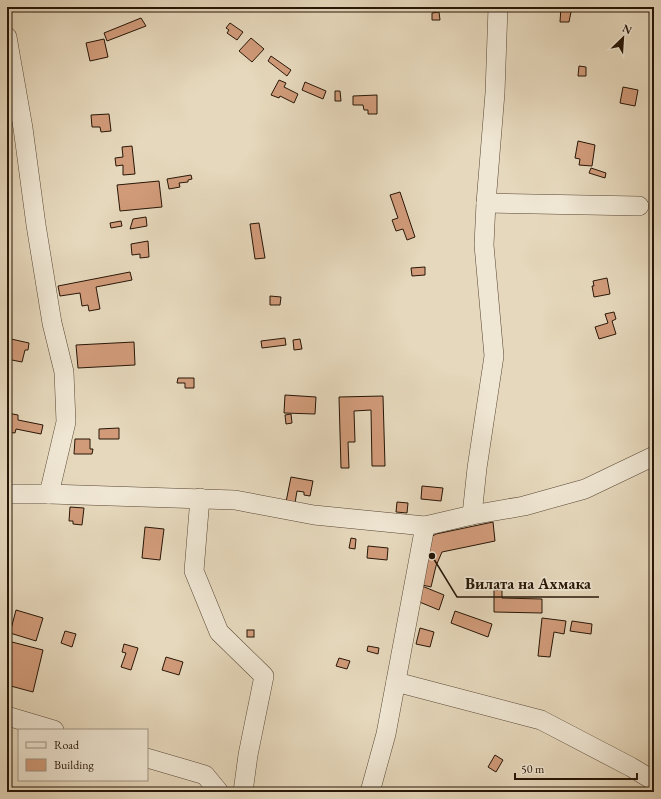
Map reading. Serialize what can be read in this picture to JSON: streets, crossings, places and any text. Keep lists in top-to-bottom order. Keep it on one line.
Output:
{"places":["Вилата на Ахмака"],"legend":["Road","Building"],"scale_bar":"50 m","north":"top right"}
